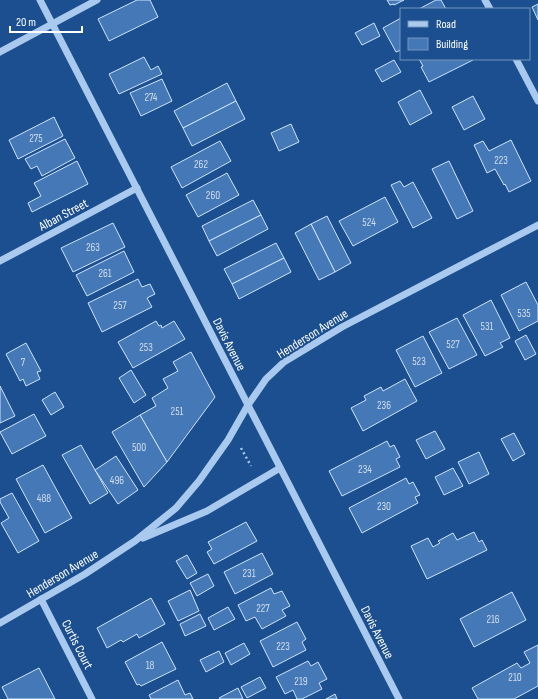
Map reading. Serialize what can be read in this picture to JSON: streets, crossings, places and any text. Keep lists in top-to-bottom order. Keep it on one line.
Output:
{"streets":{"street":["Alban Street","Henderson Avenue","Davis Avenue","Curtis Court"]},"crossings":[["Alban Street","Davis Avenue"],["Henderson Avenue","Davis Avenue"],["Henderson Avenue","Curtis Court"]],"house_numbers":["274","275","223","262","260","524","263","261","257","535","531","527","253","523","7","236","251","500","234","496","488","230","231","227","216","223","18","210","219"],"legend":["Road","Building"],"scale_bar":"20 m"}
